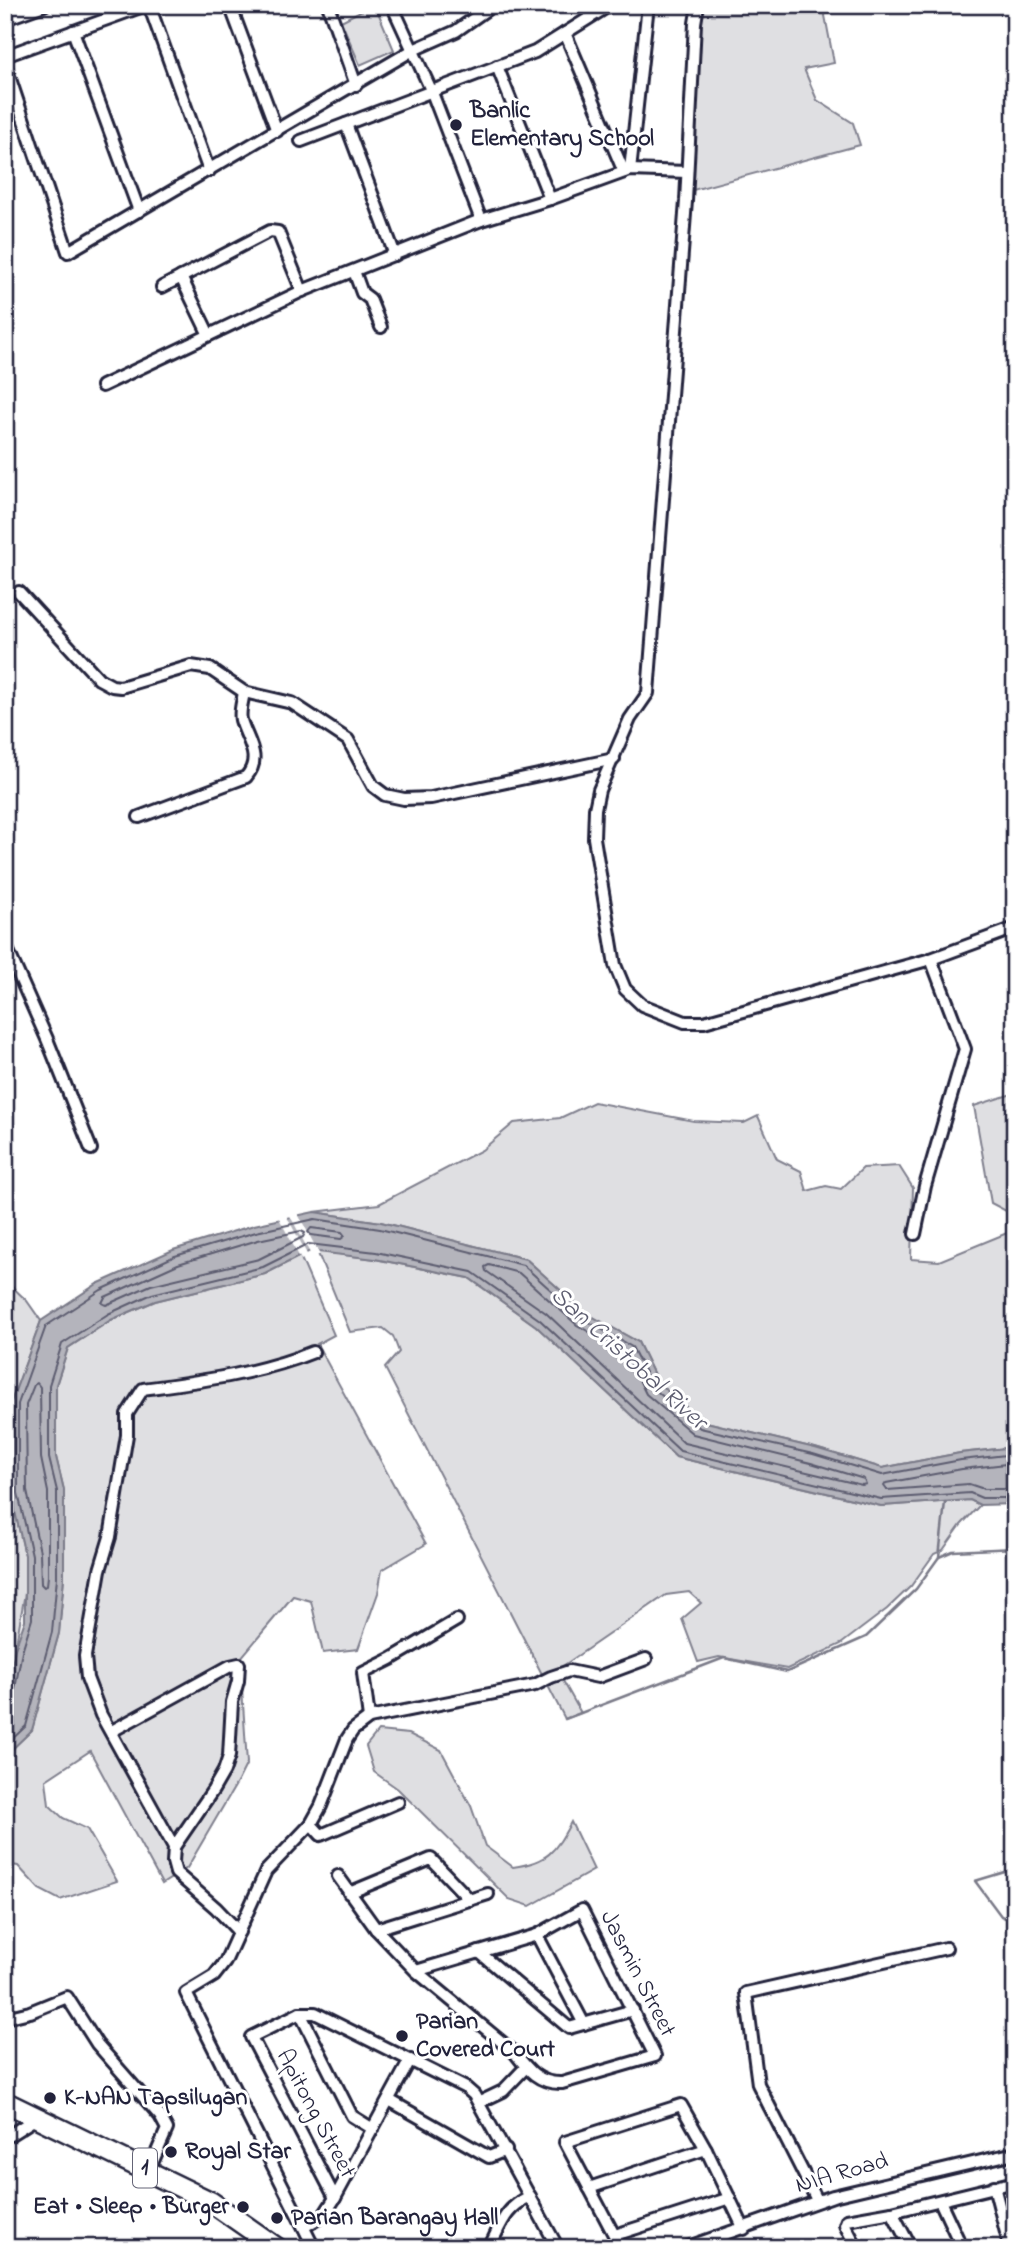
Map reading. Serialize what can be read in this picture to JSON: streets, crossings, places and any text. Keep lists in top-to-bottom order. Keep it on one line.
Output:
{"streets":{"highway":["1"],"street":["Jasmin Street","Apitong Street","NIA Road"]},"water":["San Cristobal River"],"places":["Banlic Elementary School","Parian Covered Court","K-NAN Tapsilugan","Royal Star","Eat • Sleep • Burger","Parian Barangay Hall"]}
